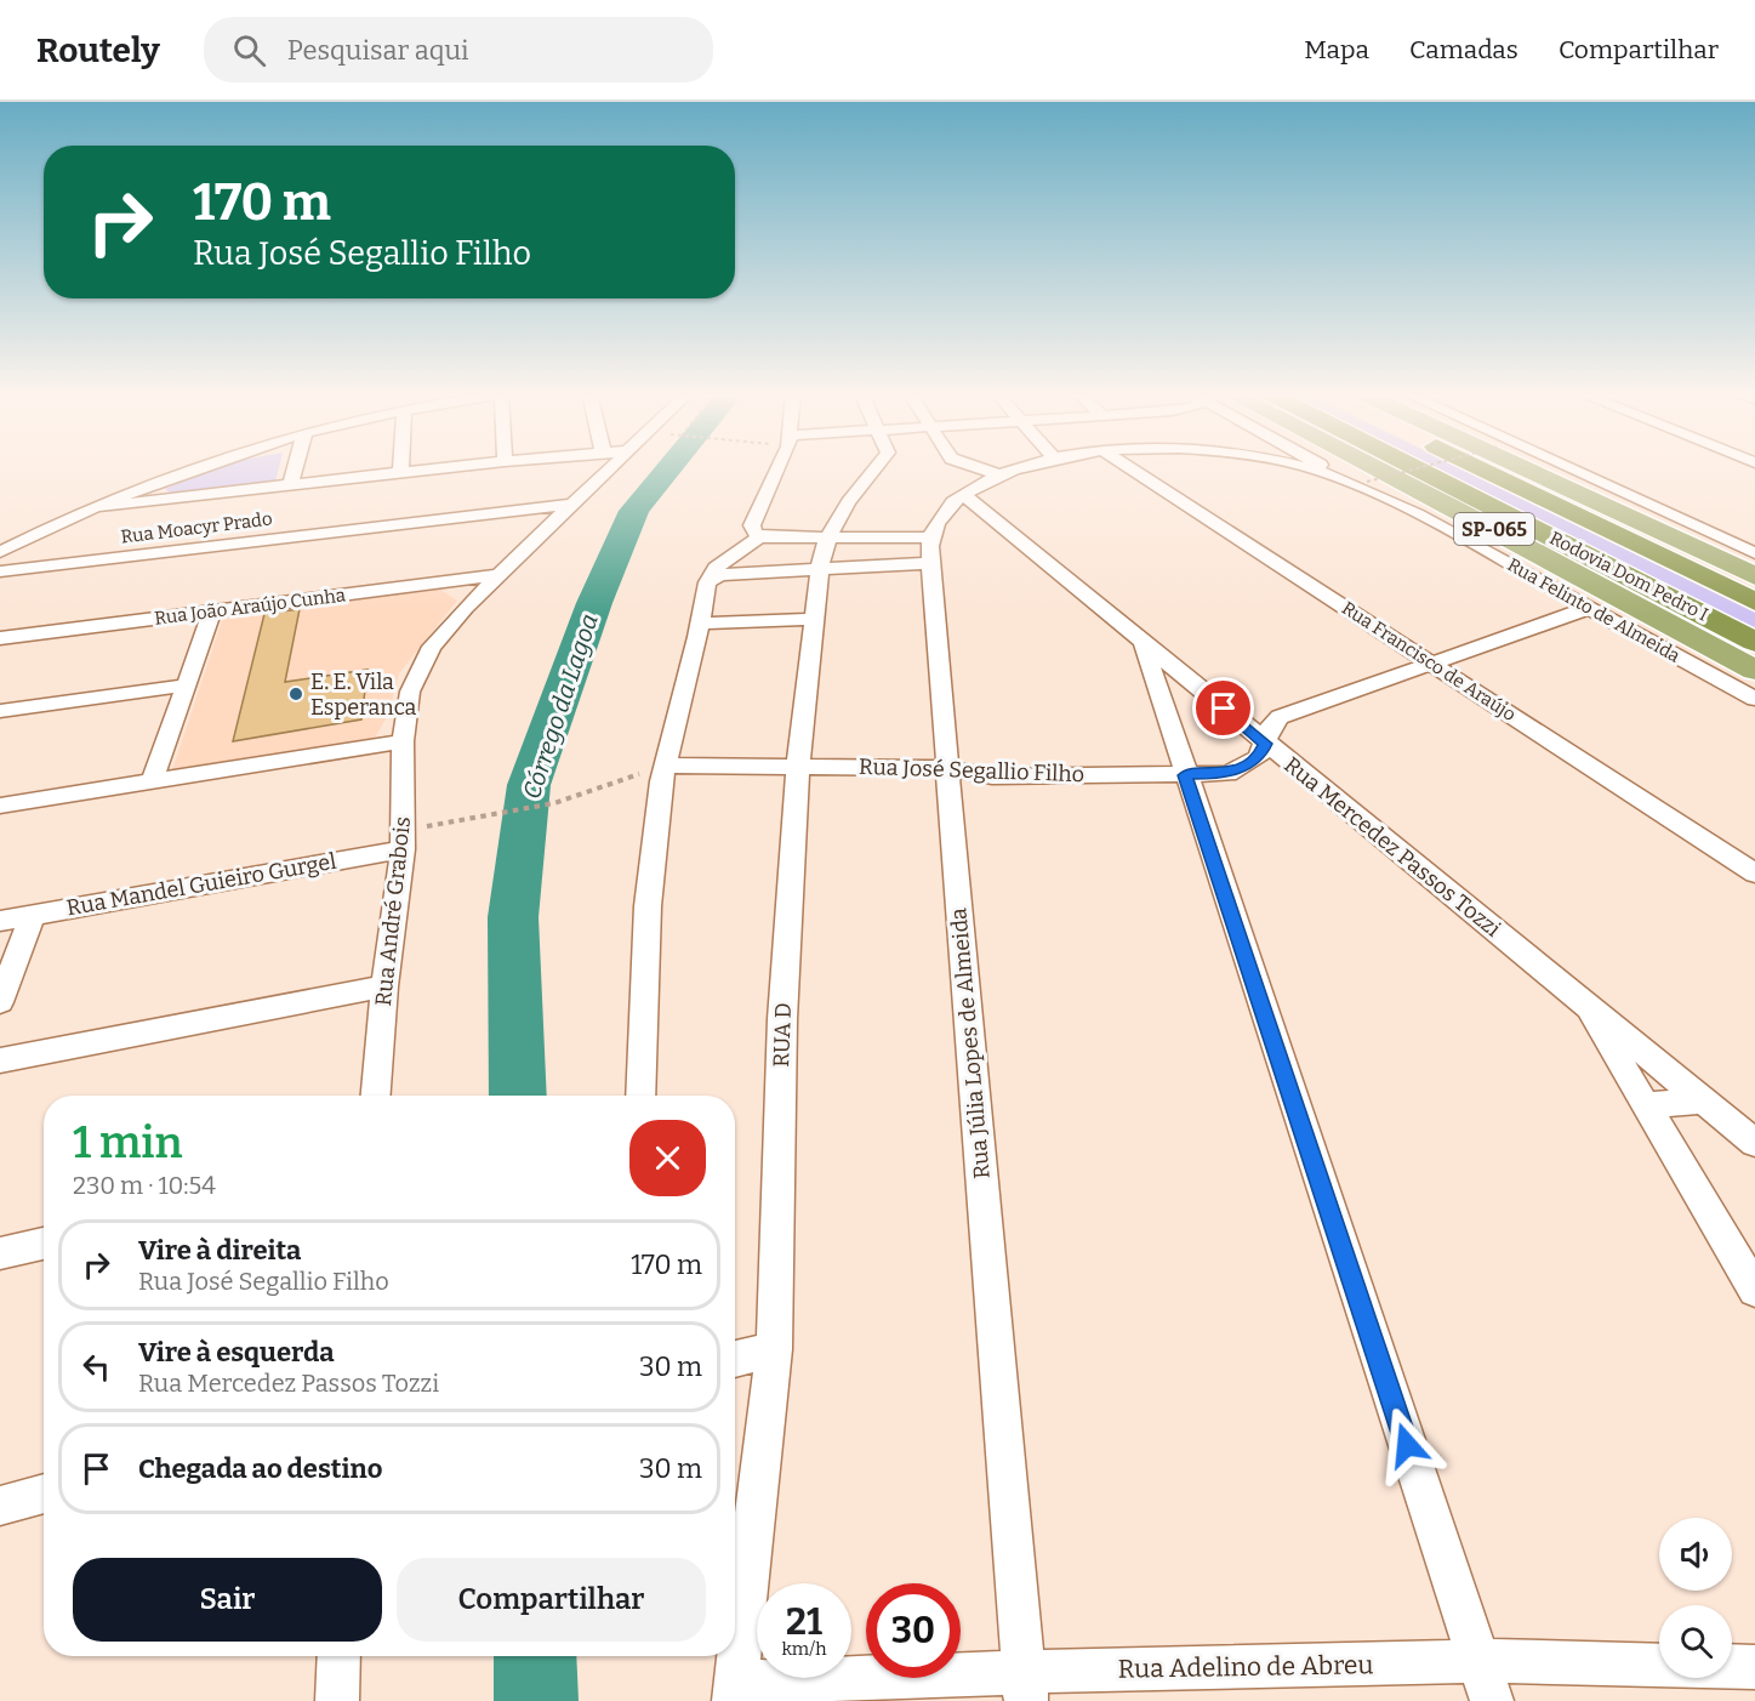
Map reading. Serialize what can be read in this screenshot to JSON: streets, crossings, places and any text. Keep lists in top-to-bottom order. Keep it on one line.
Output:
{"streets":{"highway":["SP-065","Rodovia Dom Pedro I"],"street":["Rua Moacyr Prado","Rua João Araújo Cunha","Rua Felinto de Almeida","Rua Francisco de Araújo","Rua José Segallio Filho","Rua Mercedez Passos Tozzi","Rua Mandel Guieiro Gurgel","Rua André Grabois","RUA D","Rua Júlia Lopes de Almeida","Rua Adelino de Abreu"]},"crossings":[["Rua Moacyr Prado","Rua André Grabois"],["Rua João Araújo Cunha","Rua André Grabois"],["Rua Felinto de Almeida","Rua José Segallio Filho"],["Rua Francisco de Araújo","Rua José Segallio Filho"],["Rua José Segallio Filho","Rua Mercedez Passos Tozzi"],["Rua José Segallio Filho","RUA D"],["Rua José Segallio Filho","Rua Júlia Lopes de Almeida"],["Rua Mandel Guieiro Gurgel","Rua André Grabois"],["RUA D","Rua Adelino de Abreu"],["Rua Júlia Lopes de Almeida","Rua Adelino de Abreu"]],"water":["Córrego da Lagoa"],"places":["E. E. Vila Esperanca"],"page":{"header":"Routely","search":"Pesquisar aqui","nav":["Mapa","Camadas","Compartilhar"],"turn":["170 m","Rua José Segallio Filho"],"heading":["1 min","230 m · 10:54"],"list":[{"name":"Vire à direita","note":"Rua José Segallio Filho","value":"170 m"},{"name":"Vire à esquerda","note":"Rua Mercedez Passos Tozzi","value":"30 m"},{"name":"Chegada ao destino","value":"30 m"}],"buttons":["Sair","Compartilhar"],"speed":"21 km/h","limit":"30"}}
